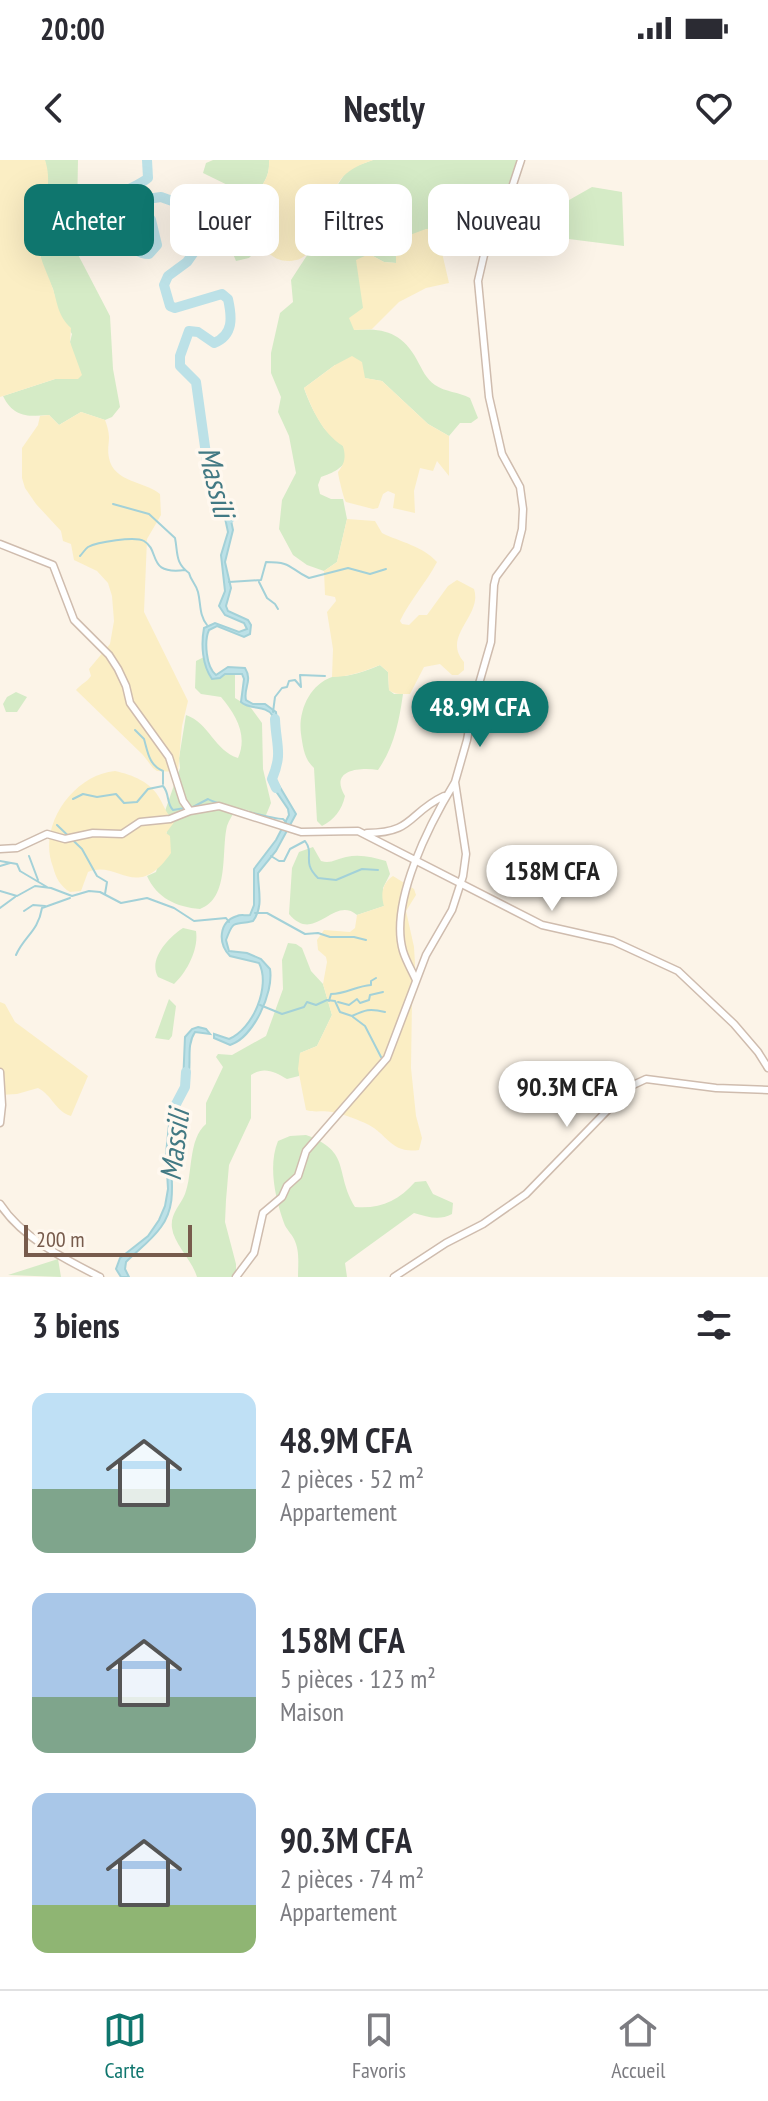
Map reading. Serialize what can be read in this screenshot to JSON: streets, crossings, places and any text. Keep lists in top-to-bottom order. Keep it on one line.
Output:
{"water":["Massili"],"scale_bar":"200 m","page":{"status":"20:00","header":"Nestly","chip":["Acheter","Louer","Filtres","Nouveau"],"price":["48.9M CFA","158M CFA","90.3M CFA"],"scale":"200 m","heading":"3 biens","list":[{"name":"48.9M CFA","note":"2 pièces · 52 m² · Appartement"},{"name":"158M CFA","note":"5 pièces · 123 m² · Maison"},{"name":"90.3M CFA","note":"2 pièces · 74 m² · Appartement"}],"tabs":["Carte","Favoris","Accueil"]}}
